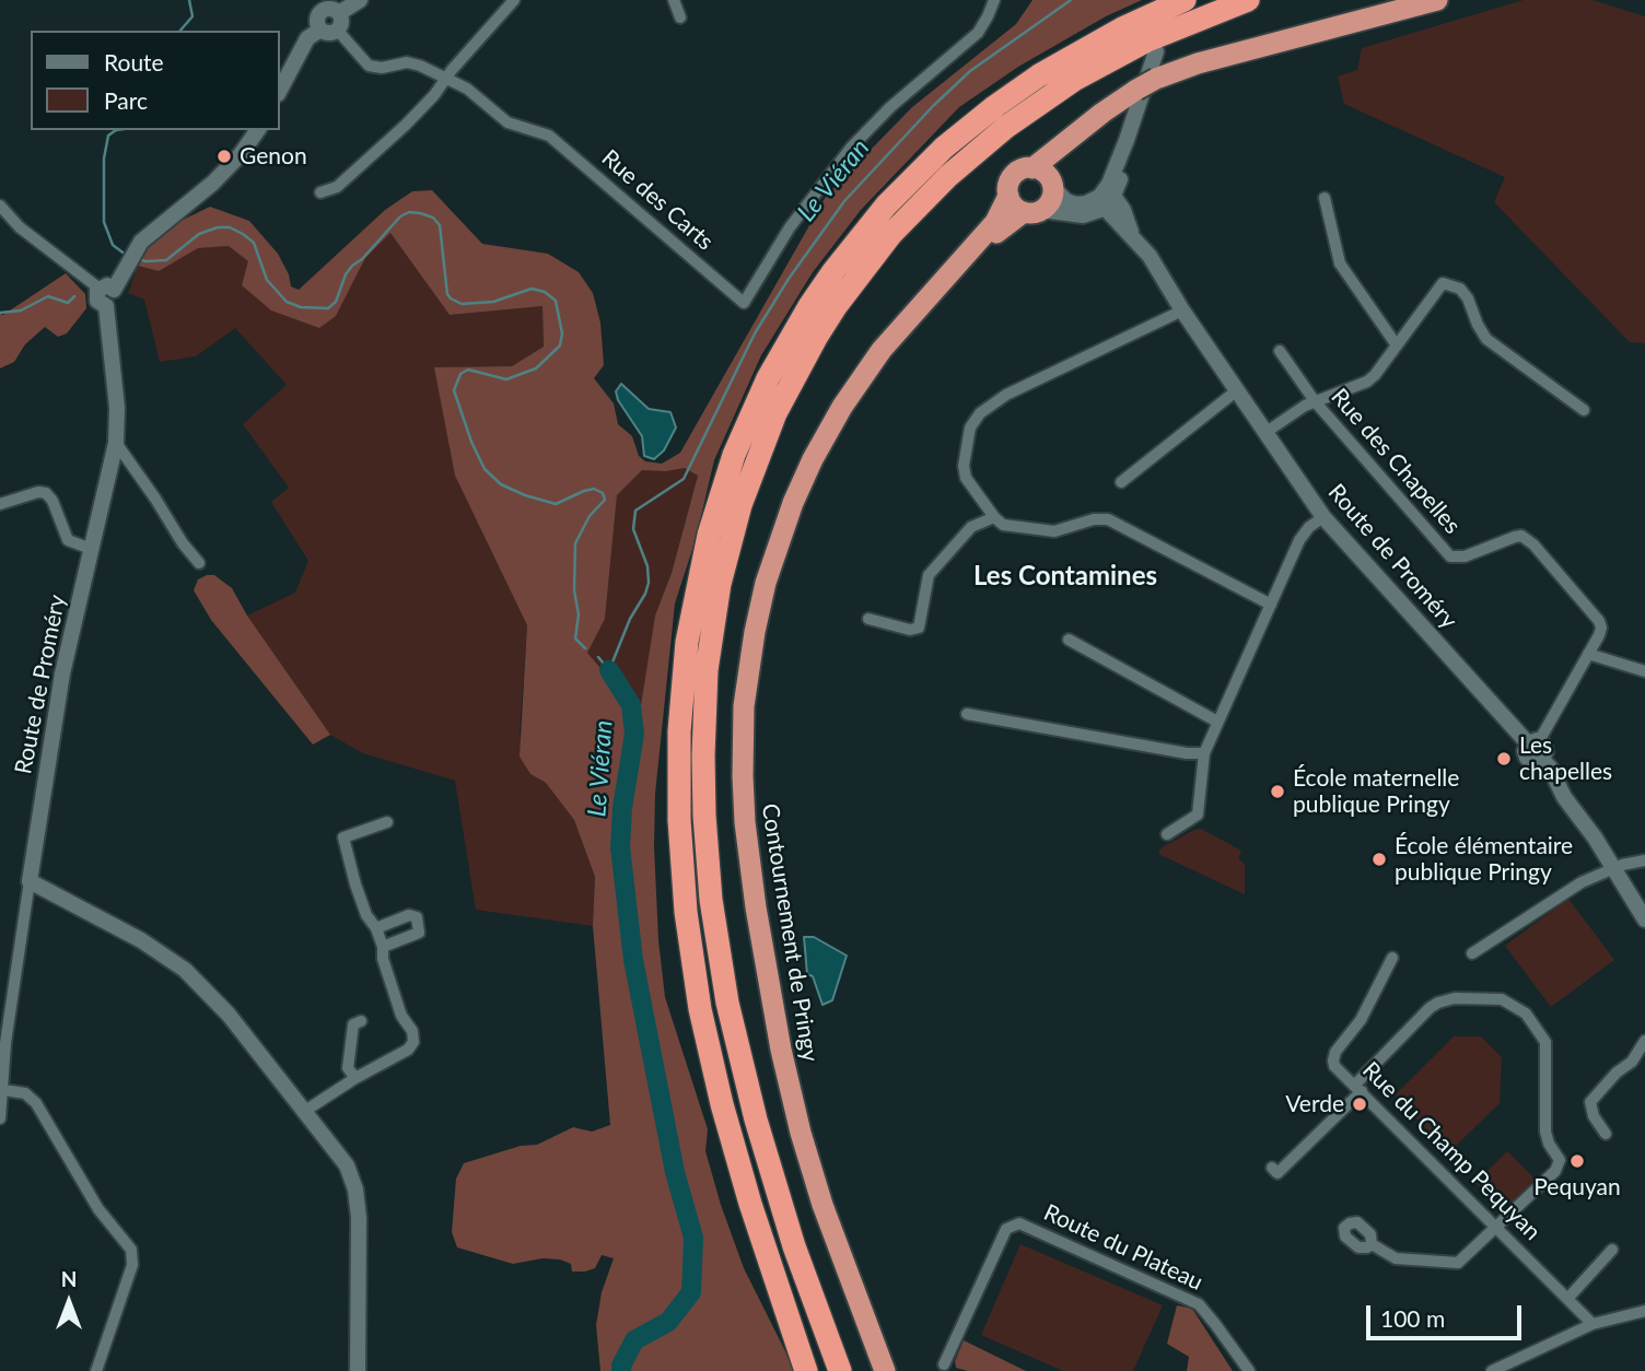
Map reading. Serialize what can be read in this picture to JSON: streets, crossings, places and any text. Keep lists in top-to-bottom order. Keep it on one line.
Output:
{"streets":{"highway":["Contournement de Pringy"],"street":["Rue des Carts","Rue des Chapelles","Route de Proméry","Rue du Champ Pequyan","Route du Plateau"]},"crossings":[["Rue des Chapelles","Route de Proméry"]],"districts":["Les Contamines"],"water":["Le Viéran"],"places":["Genon","Les chapelles","École maternelle publique Pringy","École élémentaire publique Pringy","Verde","Pequyan"],"legend":["Route","Parc"],"scale_bar":"100 m","north":"top"}
